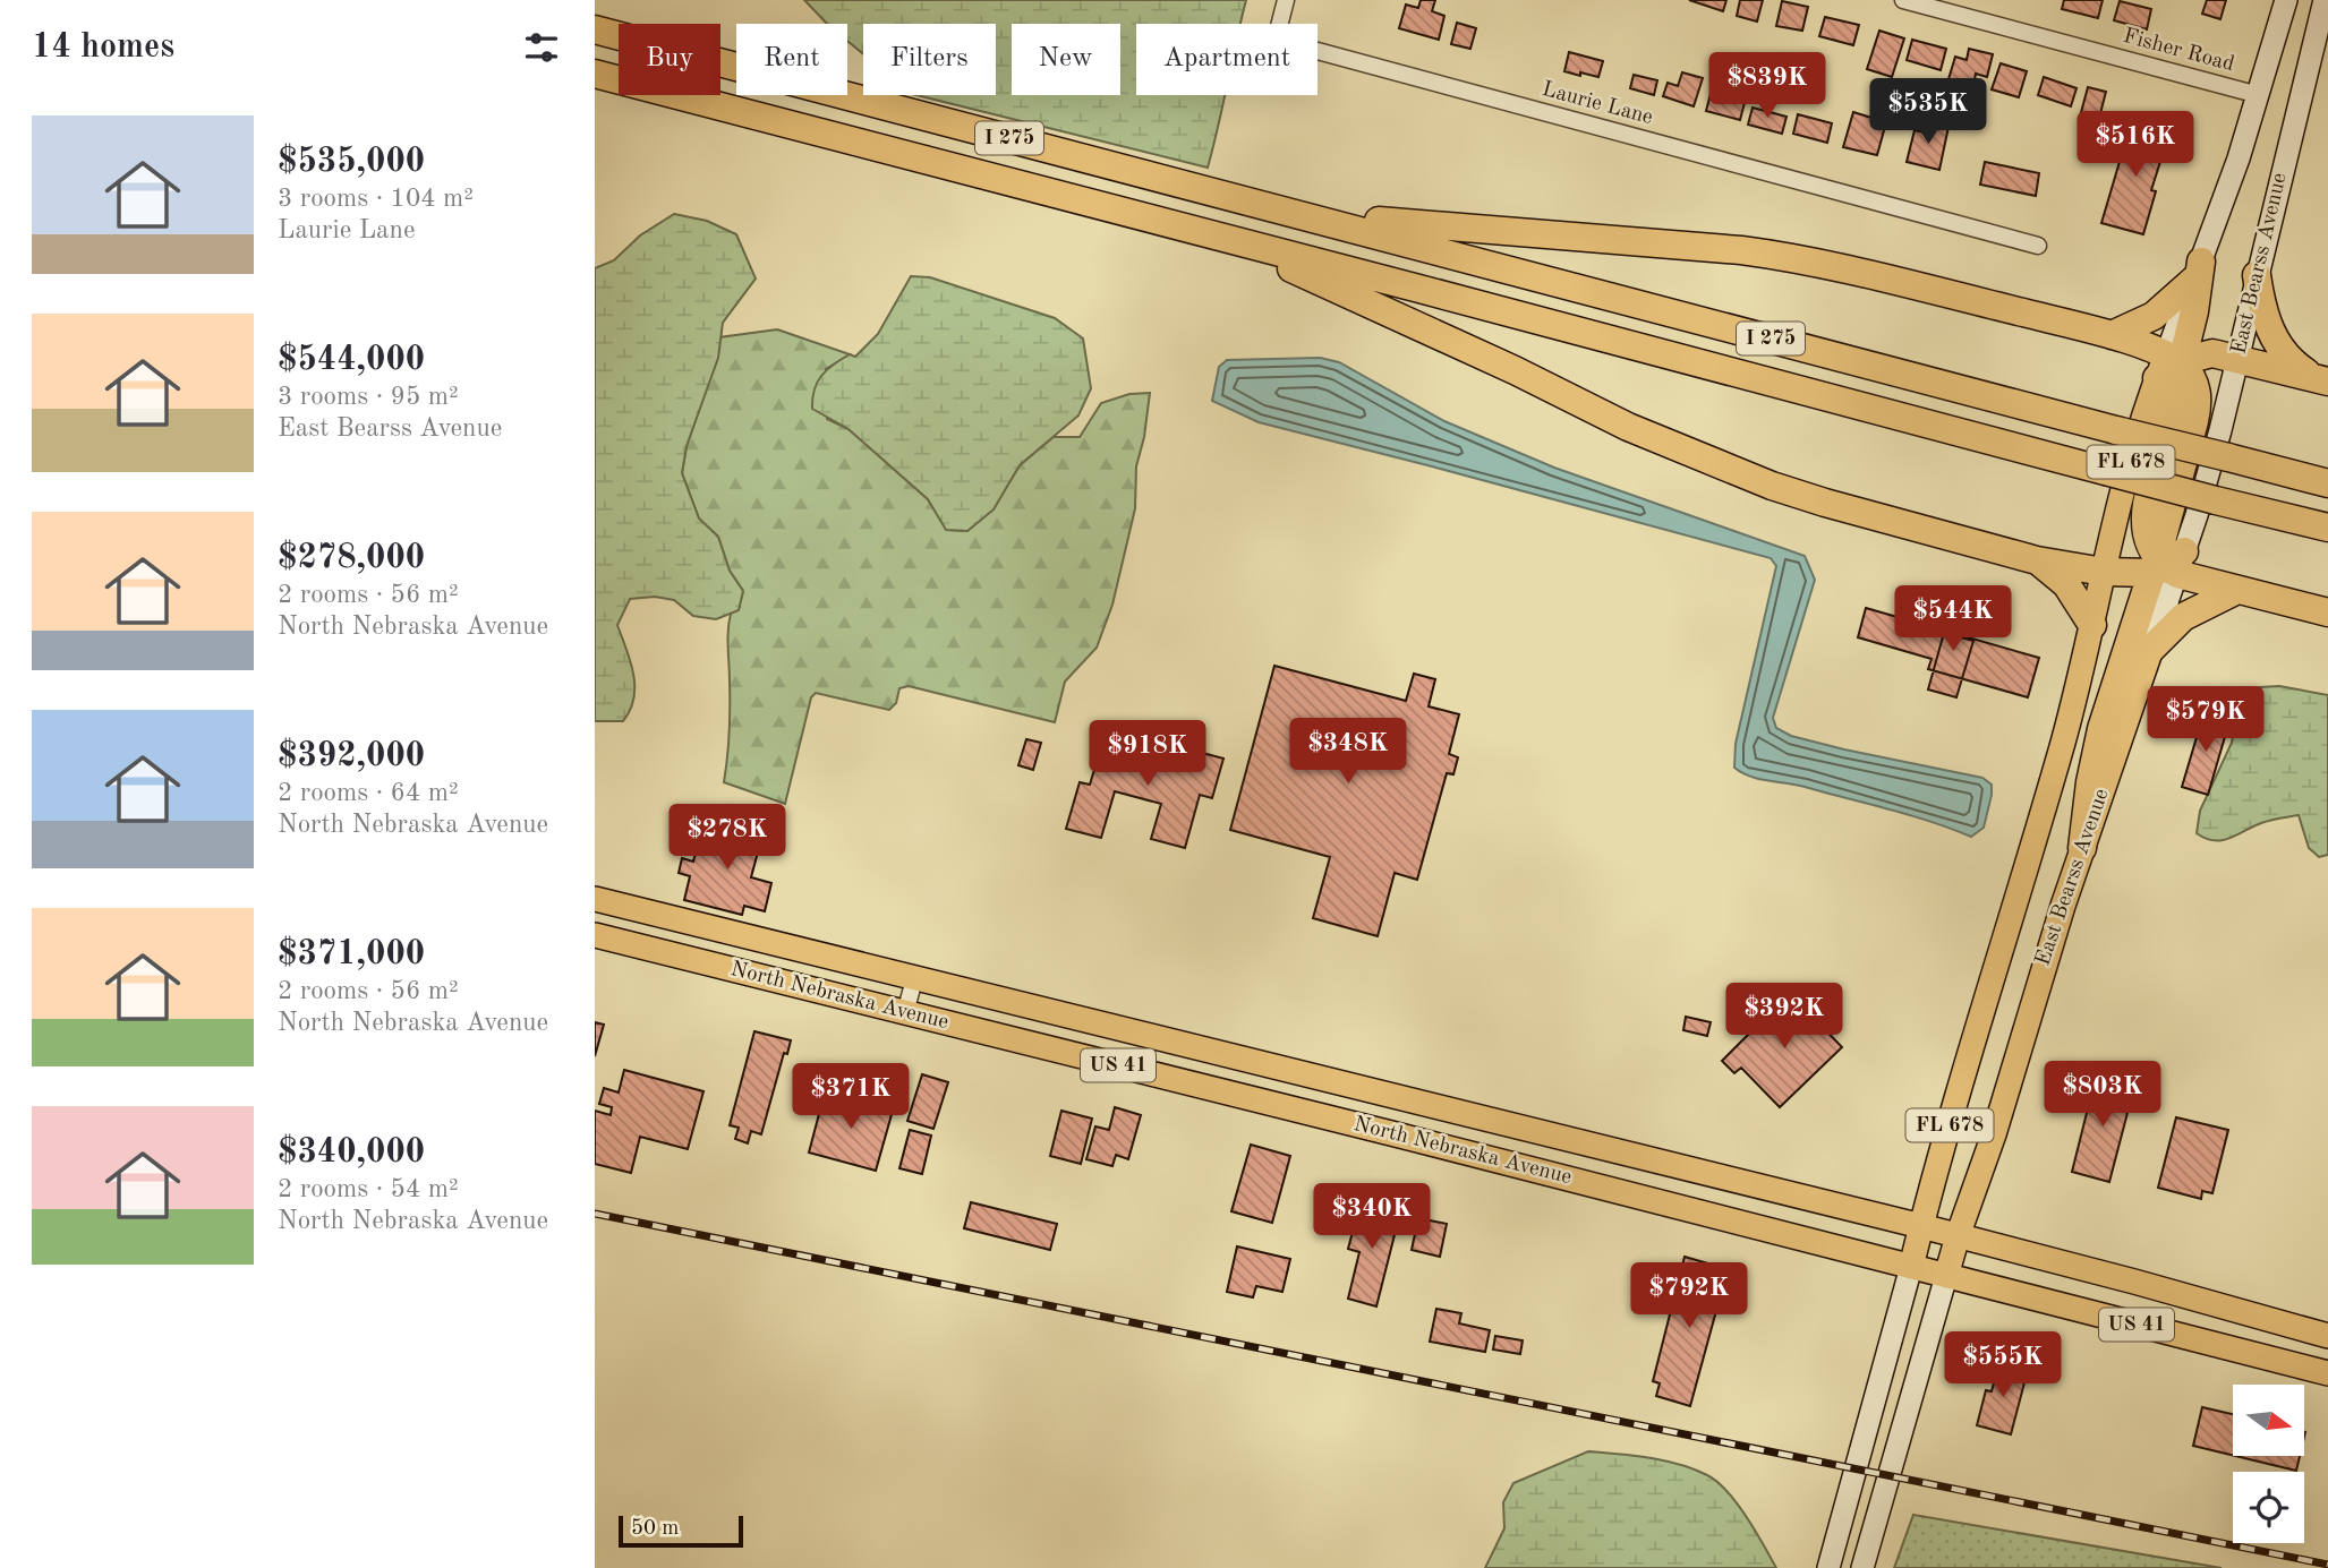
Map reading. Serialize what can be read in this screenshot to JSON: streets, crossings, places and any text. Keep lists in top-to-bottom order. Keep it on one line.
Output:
{"streets":{"highway":["I 275"],"main road":["East Bearss Avenue","FL 678","North Nebraska Avenue","US 41"],"street":["Fisher Road","Laurie Lane"]},"crossings":[["Fisher Road","East Bearss Avenue"],["East Bearss Avenue","North Nebraska Avenue"]],"scale_bar":"50 m","north":"right","page":{"heading":"14 homes","chip":["Buy","Rent","Filters","New","Apartment"],"price":["$839K","$535K","$516K","$544K","$579K","$348K","$918K","$278K","$392K","$803K","$371K","$340K","$792K","$555K"],"list":[{"name":"$535,000","note":"3 rooms · 104 m² · Laurie Lane"},{"name":"$544,000","note":"3 rooms · 95 m² · East Bearss Avenue"},{"name":"$278,000","note":"2 rooms · 56 m² · North Nebraska Avenue"},{"name":"$392,000","note":"2 rooms · 64 m² · North Nebraska Avenue"},{"name":"$371,000","note":"2 rooms · 56 m² · North Nebraska Avenue"},{"name":"$340,000","note":"2 rooms · 54 m² · North Nebraska Avenue"}],"scale":"50 m"}}
